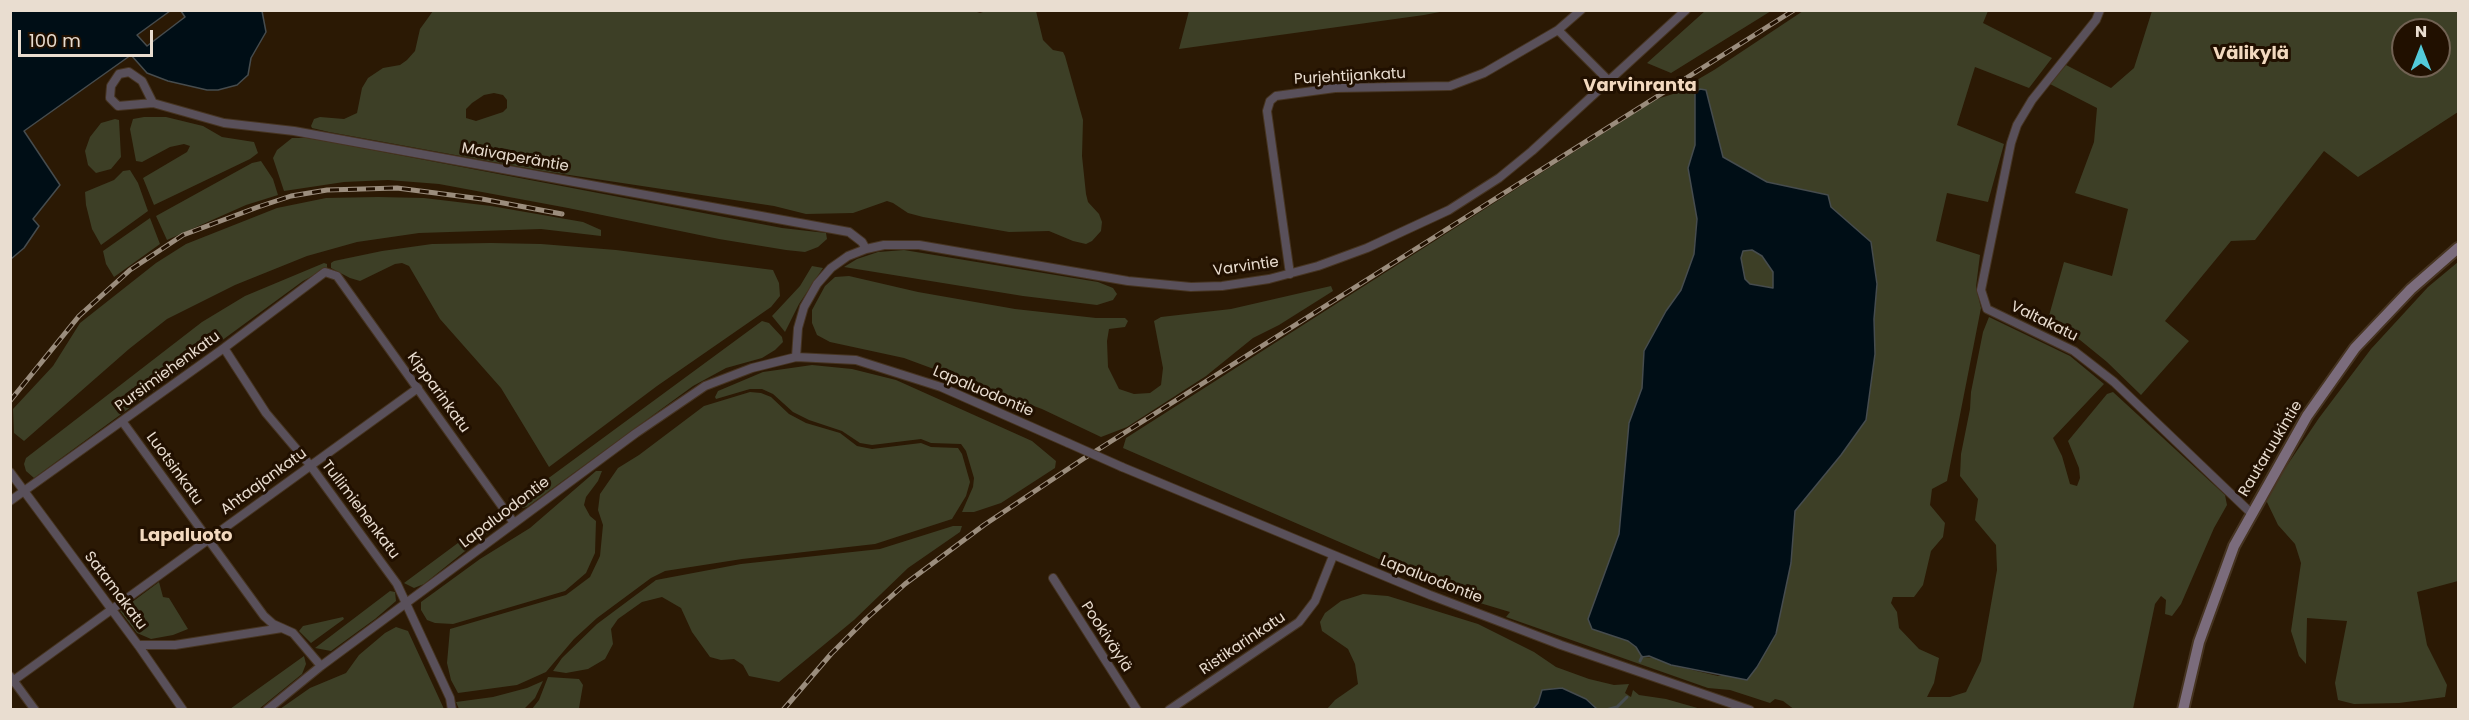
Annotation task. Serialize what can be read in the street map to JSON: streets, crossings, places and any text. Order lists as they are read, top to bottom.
{
  "streets": {
    "main road": ["Rautaruukintie"],
    "street": [
      "Purjehtijankatu",
      "Maivaperäntie",
      "Varvintie",
      "Valtakatu",
      "Pursimiehenkatu",
      "Lapaluodontie",
      "Kipparinkatu",
      "Luotsinkatu",
      "Ahtaajankatu",
      "Tullimiehenkatu",
      "Satamakatu",
      "Pookiväylä",
      "Ristikarinkatu"
    ]
  },
  "crossings": [
    ["Purjehtijankatu", "Varvintie"],
    ["Maivaperäntie", "Varvintie"],
    ["Varvintie", "Lapaluodontie"],
    ["Valtakatu", "Rautaruukintie"],
    ["Pursimiehenkatu", "Kipparinkatu"],
    ["Pursimiehenkatu", "Luotsinkatu"],
    ["Pursimiehenkatu", "Tullimiehenkatu"],
    ["Pursimiehenkatu", "Satamakatu"],
    ["Lapaluodontie", "Kipparinkatu"],
    ["Lapaluodontie", "Luotsinkatu"],
    ["Lapaluodontie", "Tullimiehenkatu"],
    ["Lapaluodontie", "Ristikarinkatu"],
    ["Kipparinkatu", "Ahtaajankatu"],
    ["Luotsinkatu", "Ahtaajankatu"],
    ["Ahtaajankatu", "Tullimiehenkatu"],
    ["Ahtaajankatu", "Satamakatu"]
  ],
  "districts": ["Välikylä", "Varvinranta", "Lapaluoto"],
  "scale_bar": "100 m",
  "north": "top"
}
